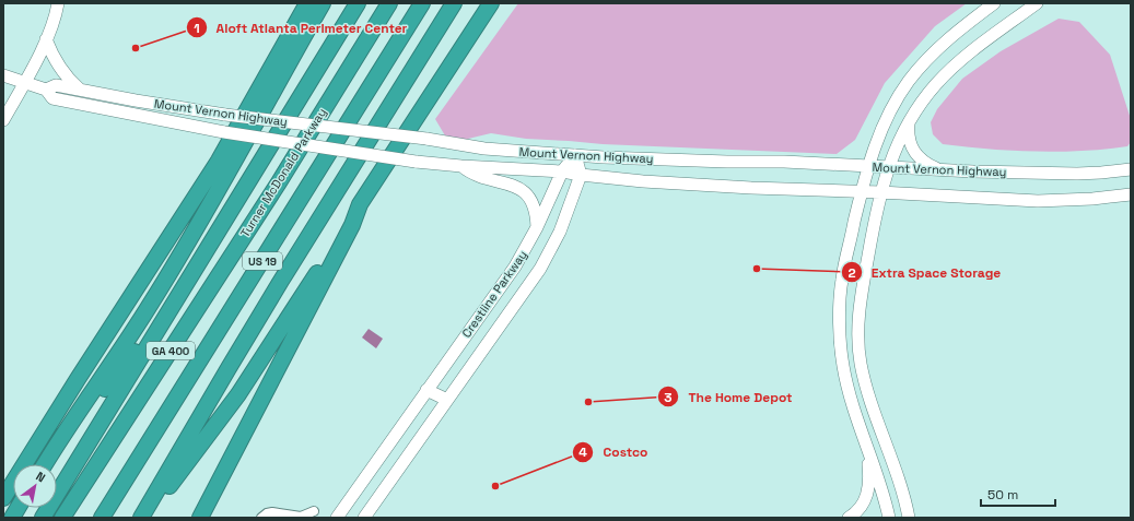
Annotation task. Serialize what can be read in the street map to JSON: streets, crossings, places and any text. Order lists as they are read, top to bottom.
{
  "streets": {
    "highway": ["Turner McDonald Parkway", "US 19", "GA 400"],
    "main road": ["Mount Vernon Highway", "Crestline Parkway"]
  },
  "crossings": [
    ["Mount Vernon Highway", "Crestline Parkway"]
  ],
  "places": [
    "Aloft Atlanta Perimeter Center",
    "Extra Space Storage",
    "The Home Depot",
    "Costco"
  ],
  "scale_bar": "50 m",
  "north": "top right"
}
